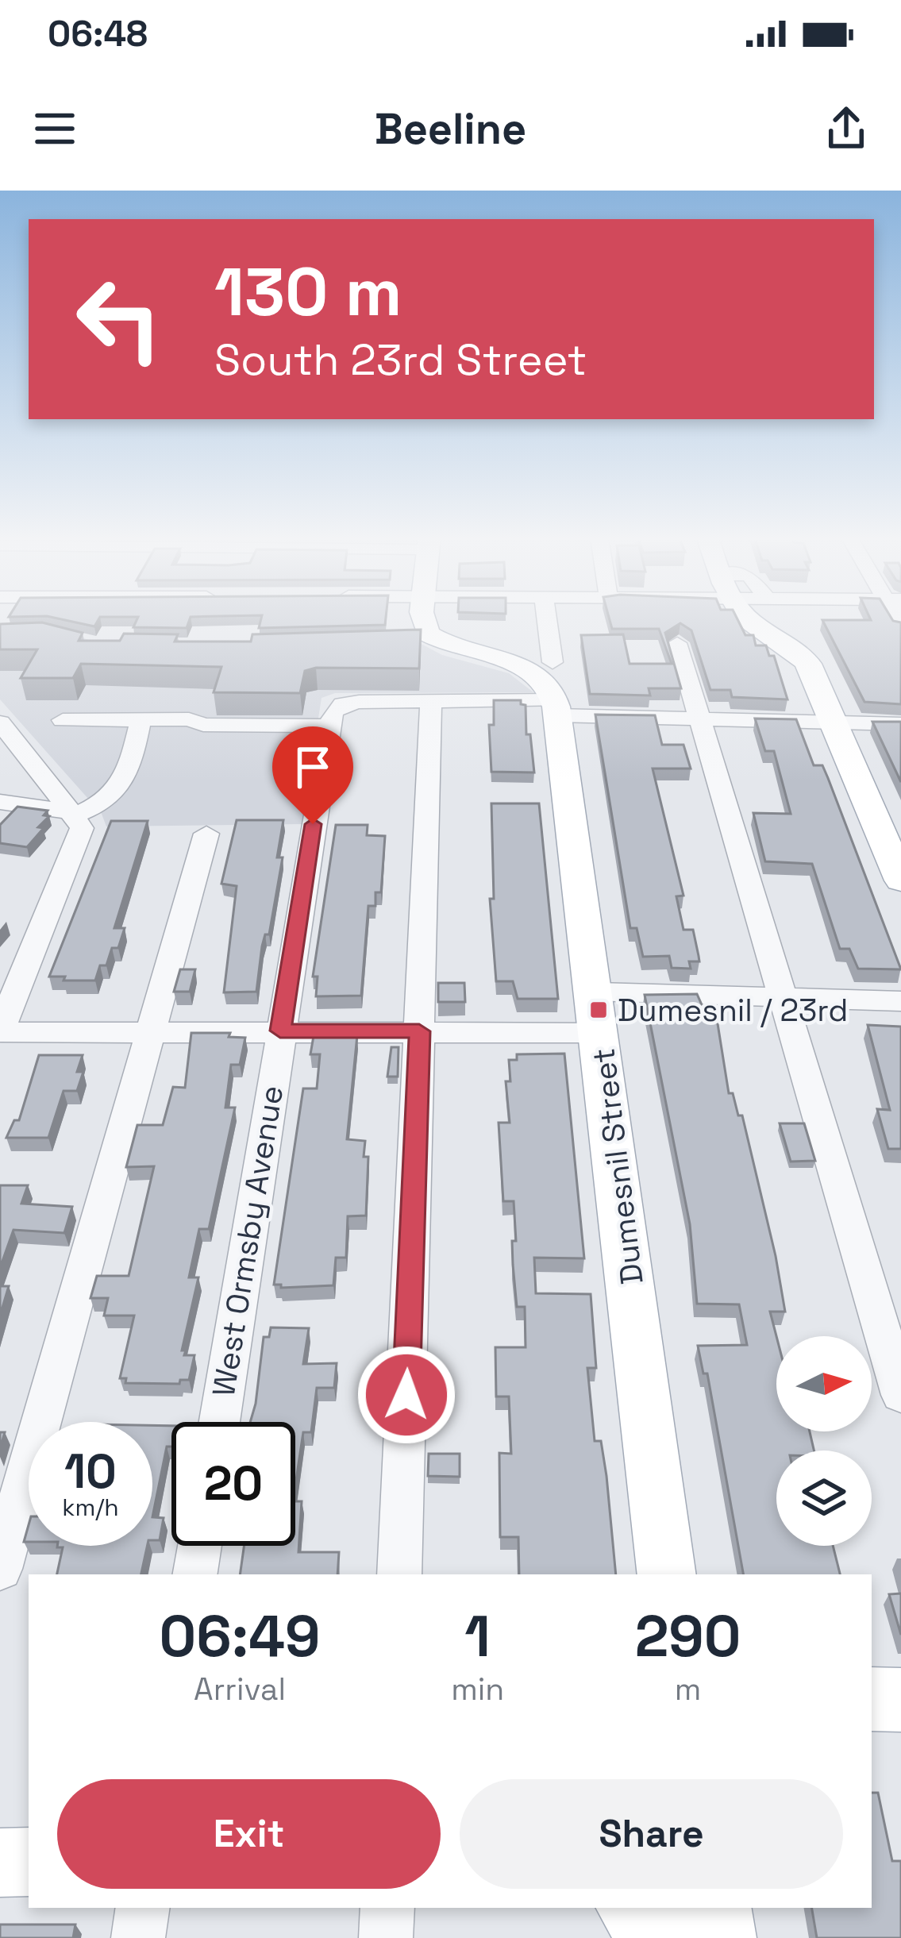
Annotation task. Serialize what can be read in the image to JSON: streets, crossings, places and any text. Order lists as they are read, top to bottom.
{
  "streets": {
    "main road": ["Dumesnil Street"],
    "street": ["West Ormsby Avenue"]
  },
  "places": {
    "transit": ["Dumesnil / 23rd"]
  },
  "north": "right",
  "page": {
    "status": "06:48",
    "header": "Beeline",
    "turn": ["130 m", "South 23rd Street"],
    "speed": "10 km/h",
    "limit": "20",
    "eta": [
      "06:49",
      "Arrival",
      "1",
      "min",
      "290",
      "m"
    ],
    "buttons": ["Exit", "Share"]
  }
}
